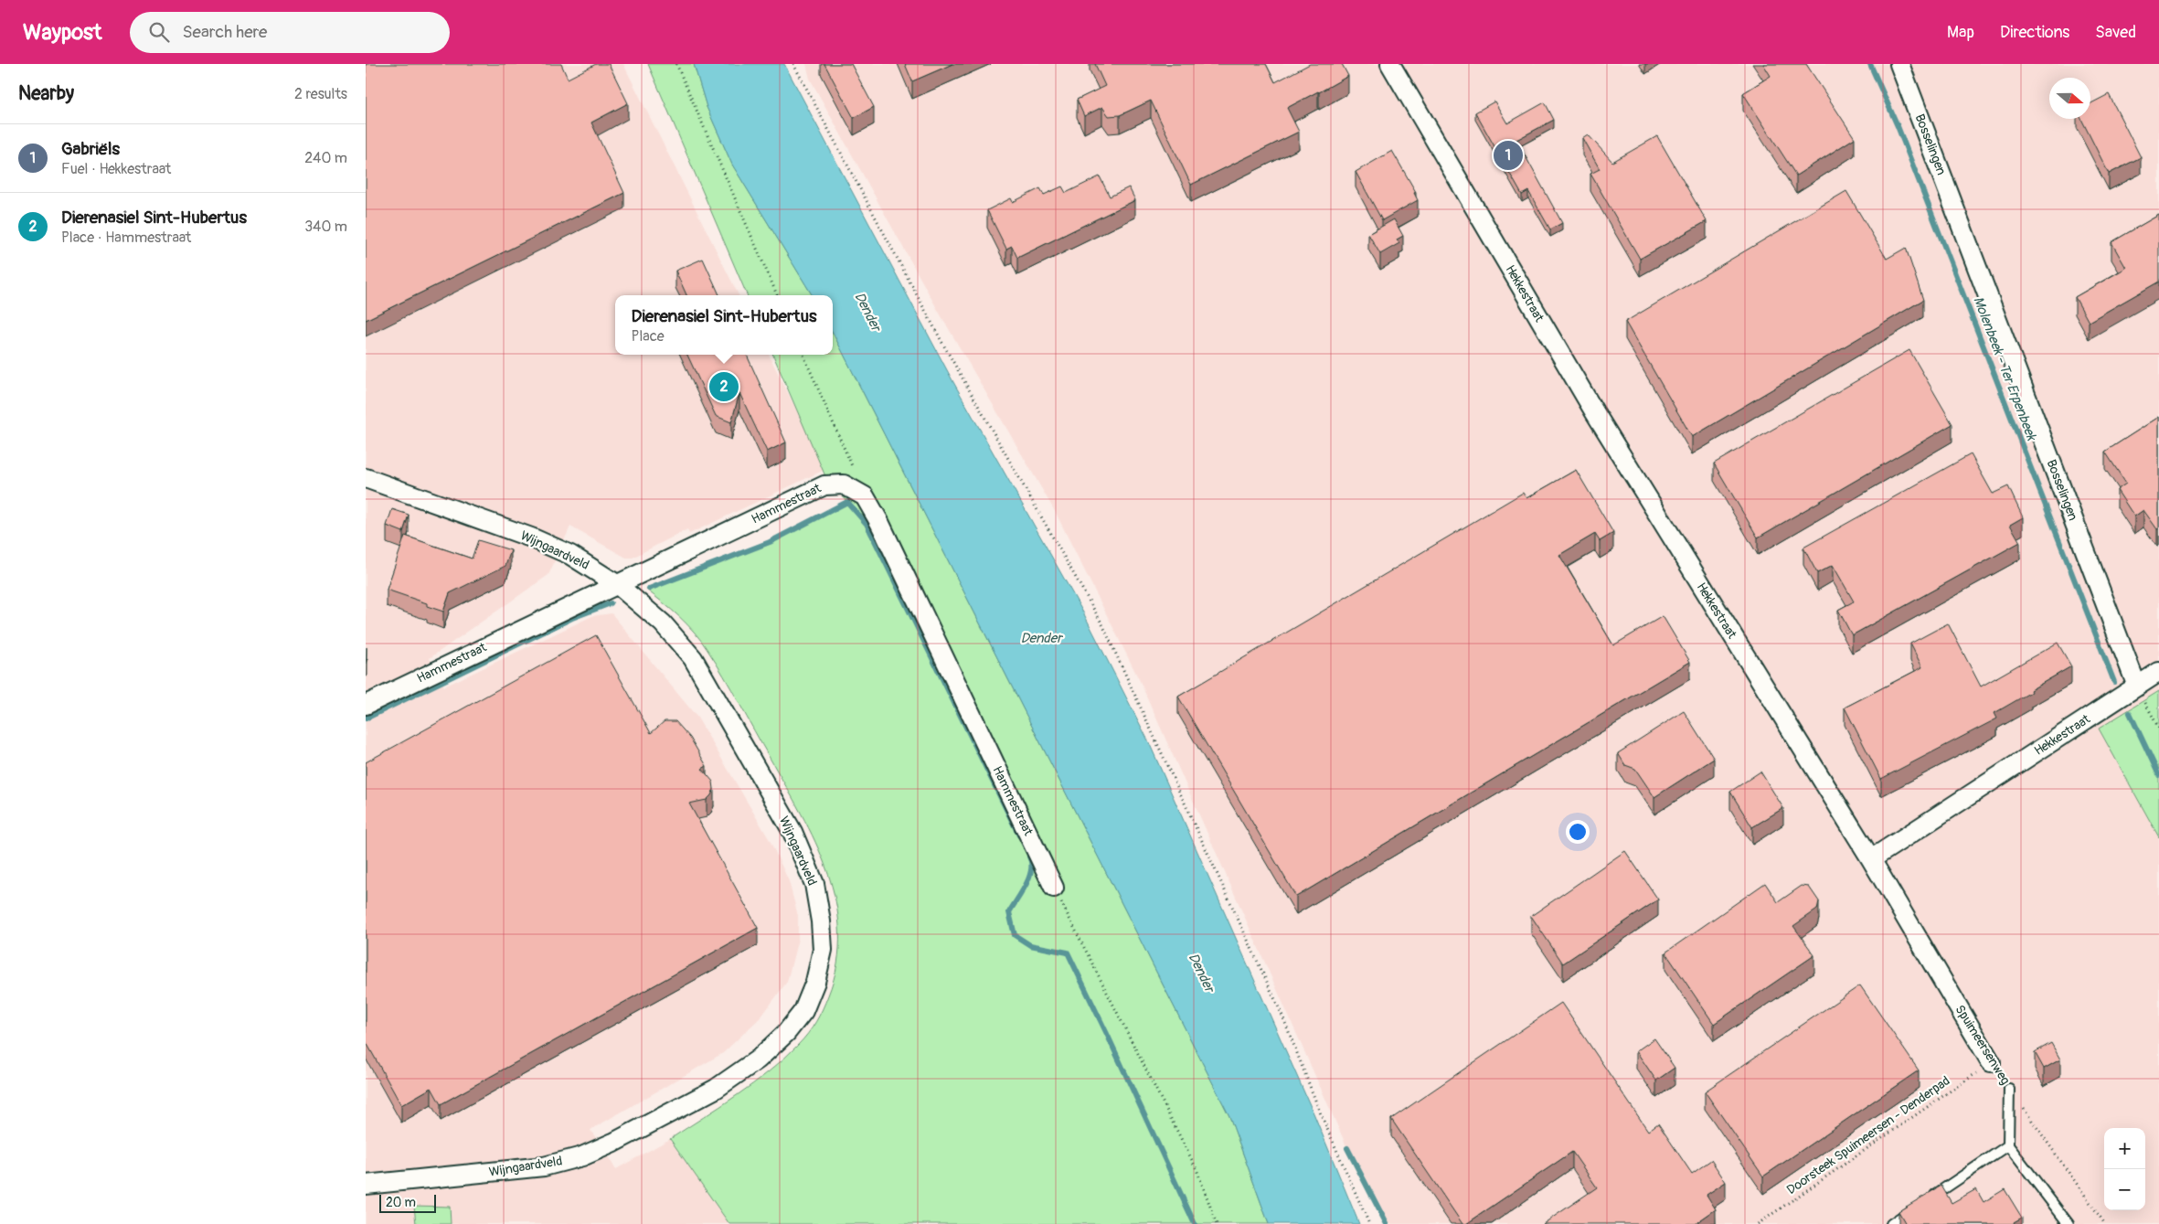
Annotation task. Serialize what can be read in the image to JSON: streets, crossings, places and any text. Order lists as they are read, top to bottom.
{
  "streets": {
    "street": [
      "Bosselingen",
      "Hekkestraat",
      "Hammestraat",
      "Wijngaardveld",
      "Spuimeersenweg"
    ],
    "path": ["Doorsteek Spuimeersen - Denderpad"]
  },
  "crossings": [
    ["Bosselingen", "Hekkestraat"],
    ["Hekkestraat", "Spuimeersenweg"],
    ["Hammestraat", "Wijngaardveld"],
    ["Spuimeersenweg", "Doorsteek Spuimeersen - Denderpad"]
  ],
  "water": ["Dender", "Molenbeek - Ter Erpenbeek"],
  "scale_bar": "20 m",
  "north": "right",
  "page": {
    "header": "Waypost",
    "search": "Search here",
    "nav": ["Map", "Directions", "Saved"],
    "heading": ["Nearby", "2 results"],
    "list": [
      {
        "mark": "1",
        "name": "Gabriëls",
        "note": "Fuel · Hekkestraat",
        "value": "240 m"
      },
      {
        "mark": "2",
        "name": "Dierenasiel Sint-Hubertus",
        "note": "Place · Hammestraat",
        "value": "340 m"
      }
    ],
    "pins": ["1", "2"],
    "popup": ["Dierenasiel Sint-Hubertus", "Place"],
    "map_buttons": ["+", "−"],
    "scale": "20 m"
  }
}
